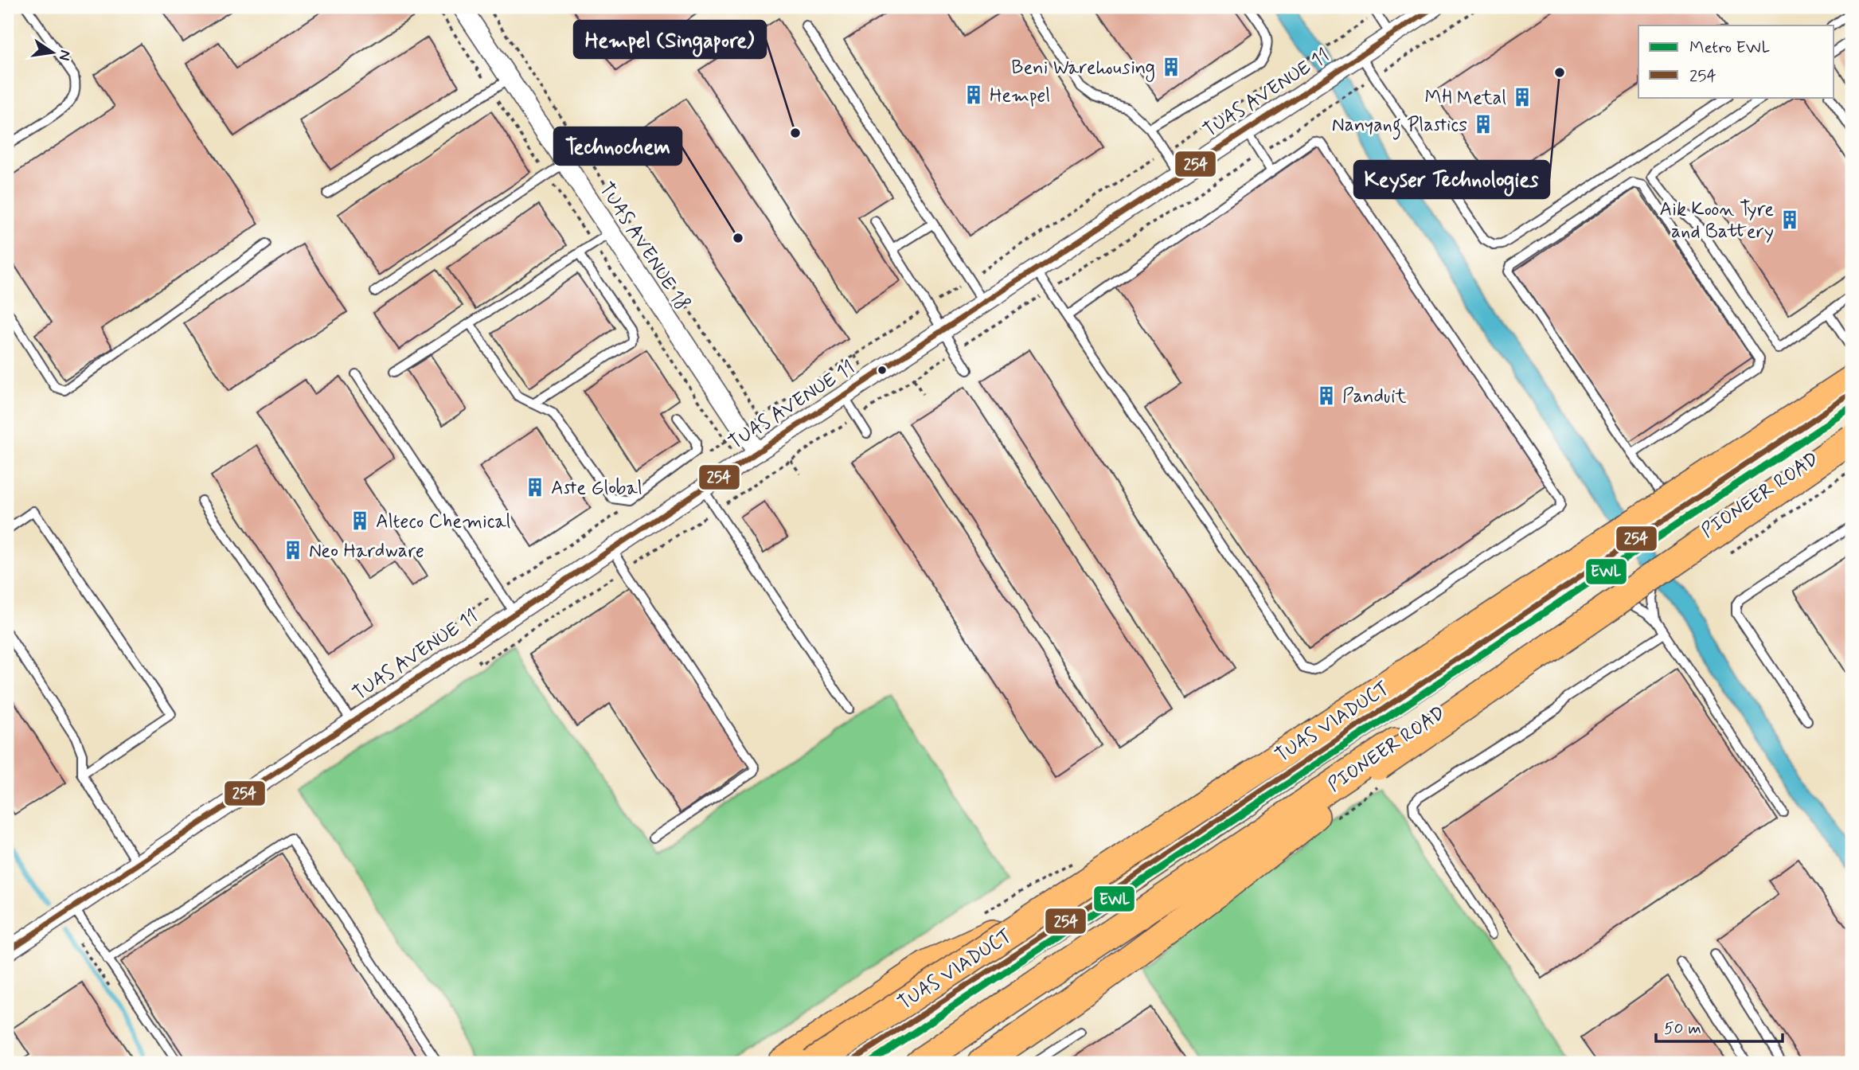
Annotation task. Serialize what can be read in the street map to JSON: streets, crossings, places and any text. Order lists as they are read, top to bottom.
{
  "streets": {
    "main road": ["PIONEER ROAD", "TUAS VIADUCT"],
    "street": ["TUAS AVENUE 11", "TUAS AVENUE 18"]
  },
  "crossings": [
    ["TUAS AVENUE 11", "TUAS AVENUE 18"]
  ],
  "places": {
    "building": [
      "Beni Warehousing",
      "Hempel",
      "MH Metal",
      "Nanyang Plastics",
      "Aik Koon Tyre and Battery",
      "Panduit",
      "Aste Global",
      "Alteco Chemical",
      "Neo Hardware"
    ],
    "other": ["Keyser Technologies", "Hempel (Singapore)", "Technochem"]
  },
  "lines": ["transit line 254", "metro line EWL"],
  "legend": ["Metro EWL", "254"],
  "scale_bar": "50 m",
  "north": "right"
}
